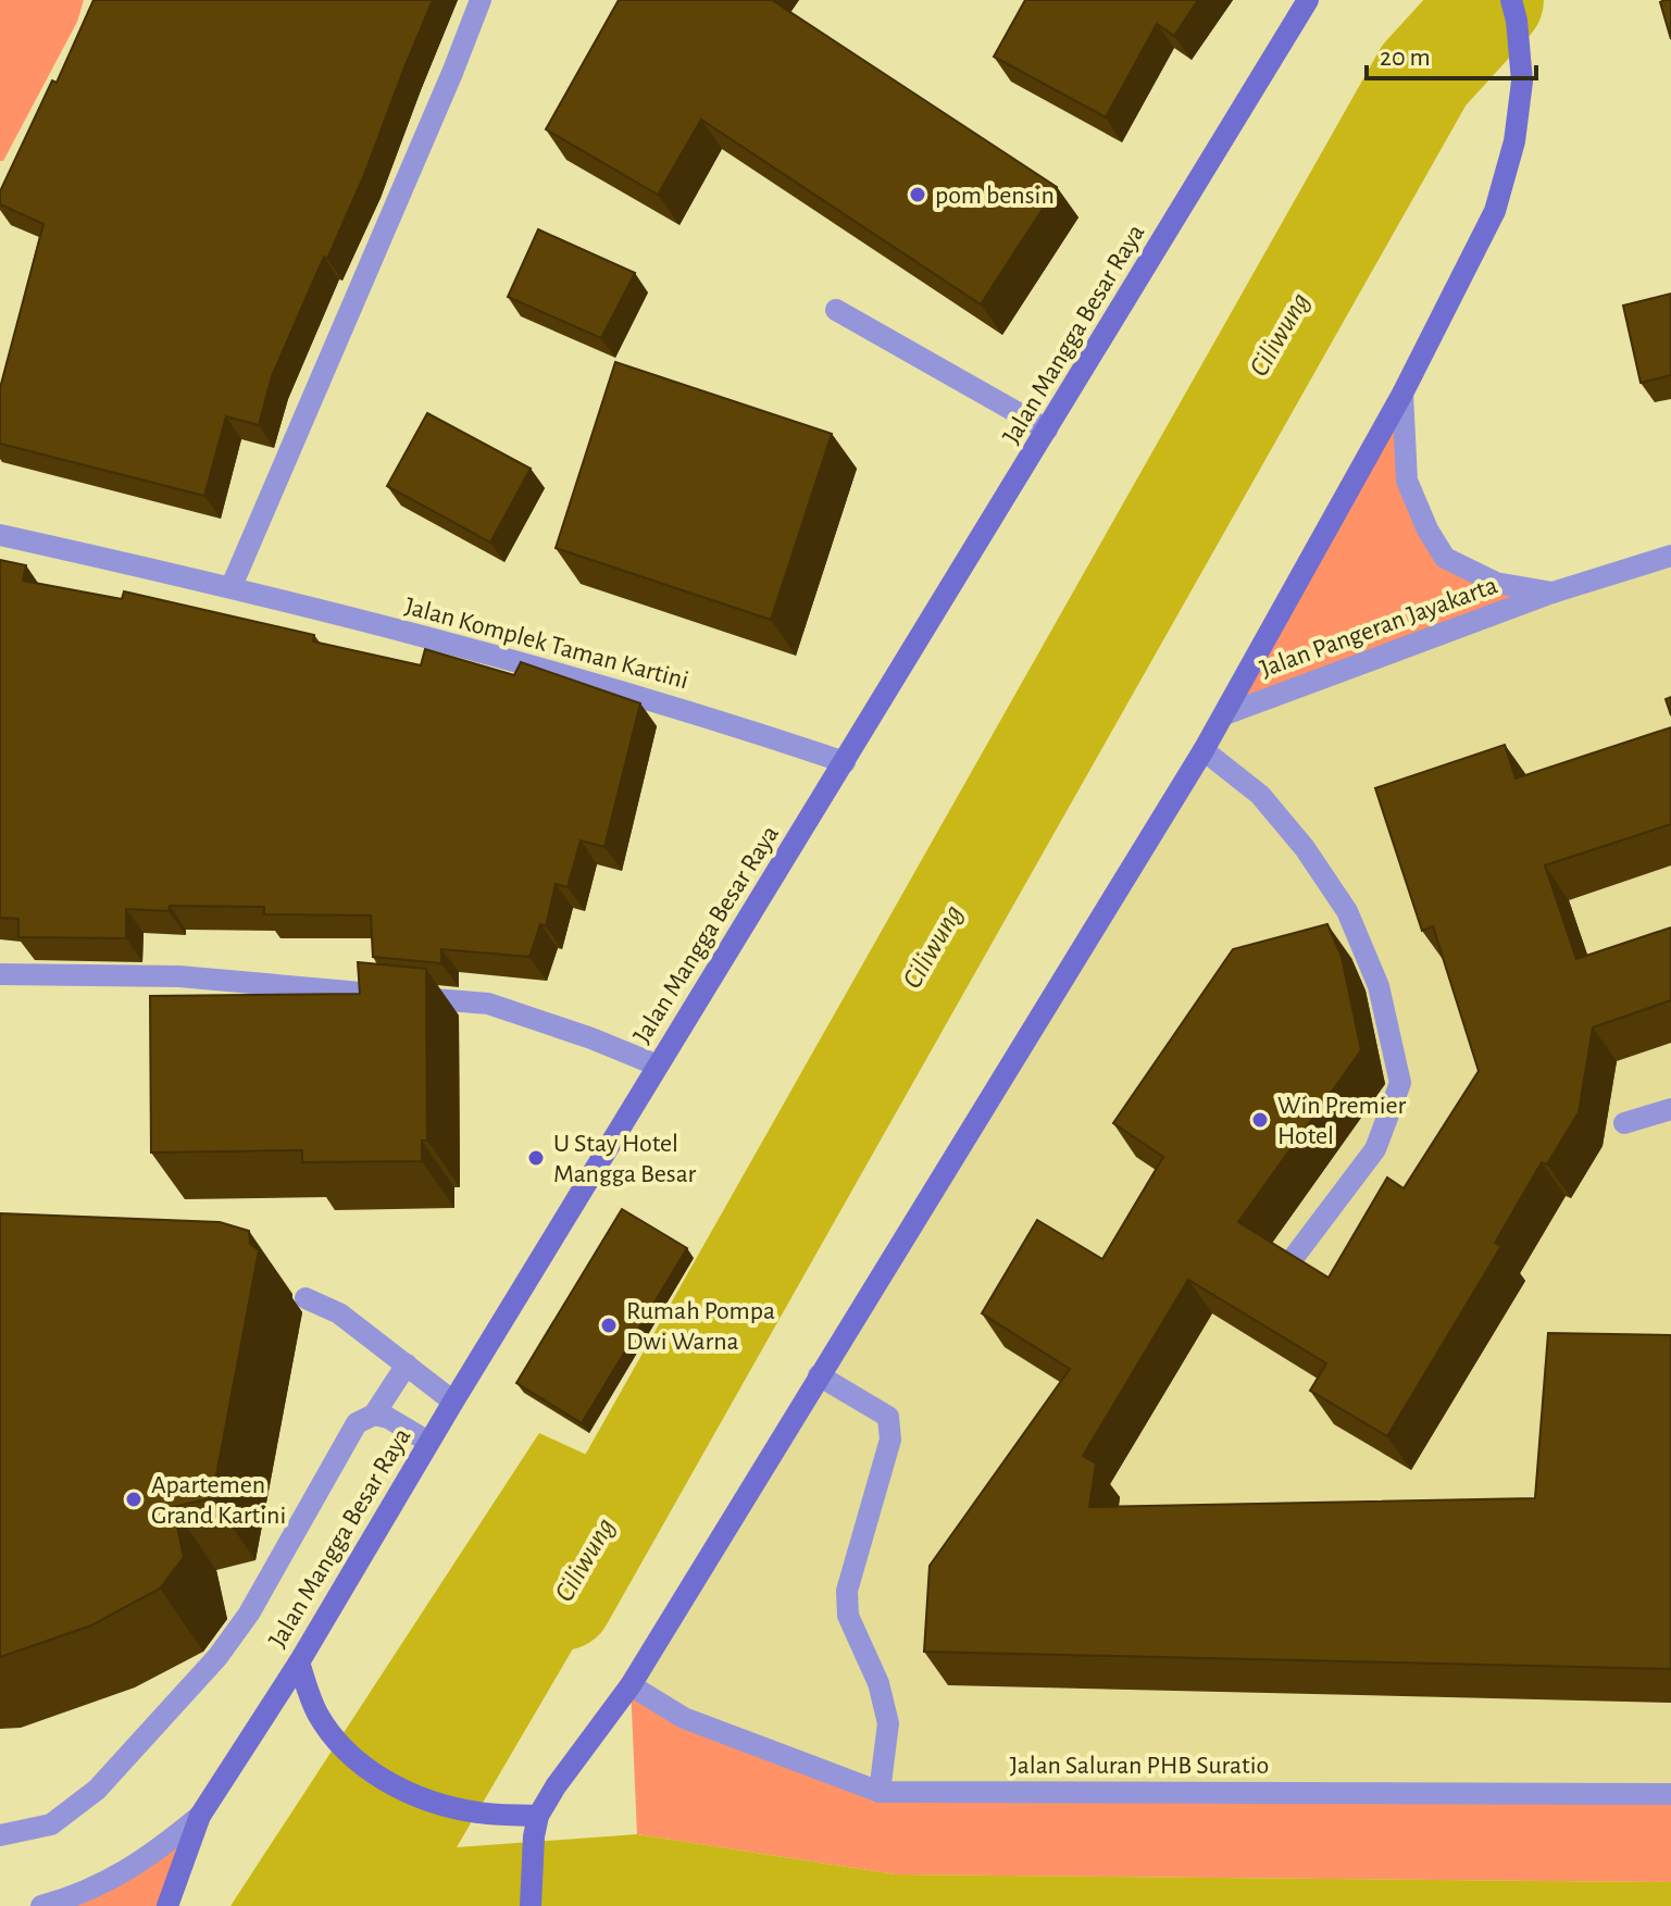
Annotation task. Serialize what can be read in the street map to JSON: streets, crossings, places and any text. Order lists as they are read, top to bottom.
{
  "streets": {
    "main road": ["Jalan Mangga Besar Raya"],
    "street": ["Jalan Pangeran Jayakarta", "Jalan Komplek Taman Kartini", "Jalan Saluran PHB Suratio"]
  },
  "crossings": [
    ["Jalan Mangga Besar Raya", "Jalan Komplek Taman Kartini"]
  ],
  "water": ["Ciliwung"],
  "places": [
    "pom bensin",
    "Win Premier Hotel",
    "U Stay Hotel Mangga Besar",
    "Rumah Pompa Dwi Warna",
    "Apartemen Grand Kartini"
  ],
  "scale_bar": "20 m"
}
